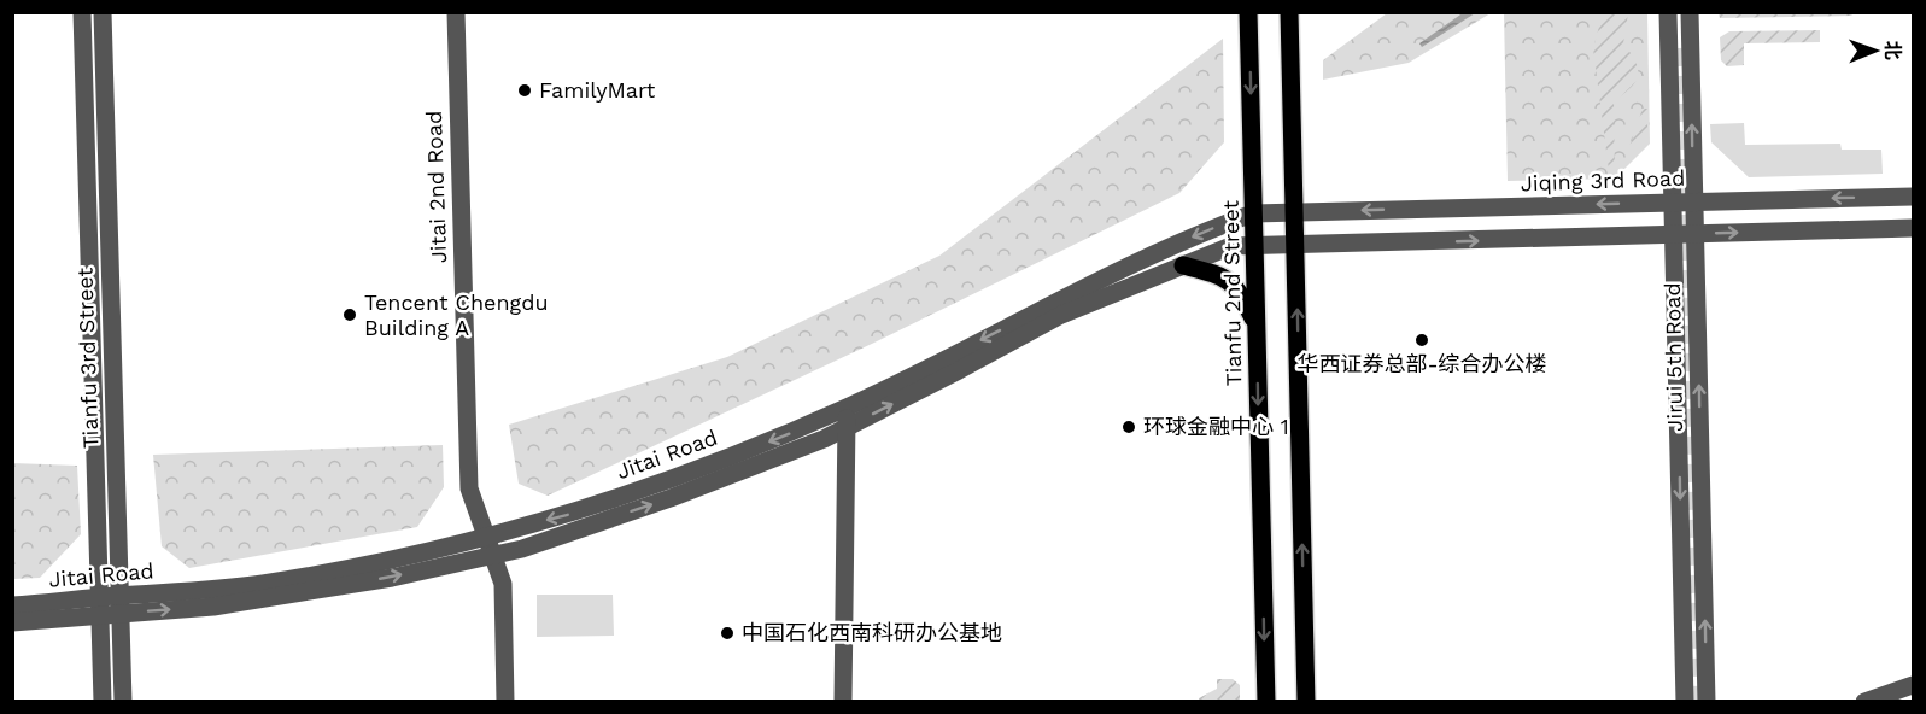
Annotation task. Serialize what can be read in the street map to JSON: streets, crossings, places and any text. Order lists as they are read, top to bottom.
{
  "streets": {
    "main road": ["Tianfu 2nd Street"],
    "street": [
      "Jiqing 3rd Road",
      "Jitai 2nd Road",
      "Jirui 5th Road",
      "Tianfu 3rd Street",
      "Jitai Road"
    ]
  },
  "crossings": [
    ["Jiqing 3rd Road", "Jirui 5th Road"],
    ["Jiqing 3rd Road", "Jitai Road"],
    ["Jitai 2nd Road", "Jitai Road"],
    ["Tianfu 2nd Street", "Jitai Road"],
    ["Tianfu 3rd Street", "Jitai Road"]
  ],
  "places": [
    "FamilyMart",
    "Tencent Chengdu Building A",
    "华西证券总部-综合办公楼",
    "环球金融中心 1",
    "中国石化西南科研办公基地"
  ],
  "north": "right"
}
